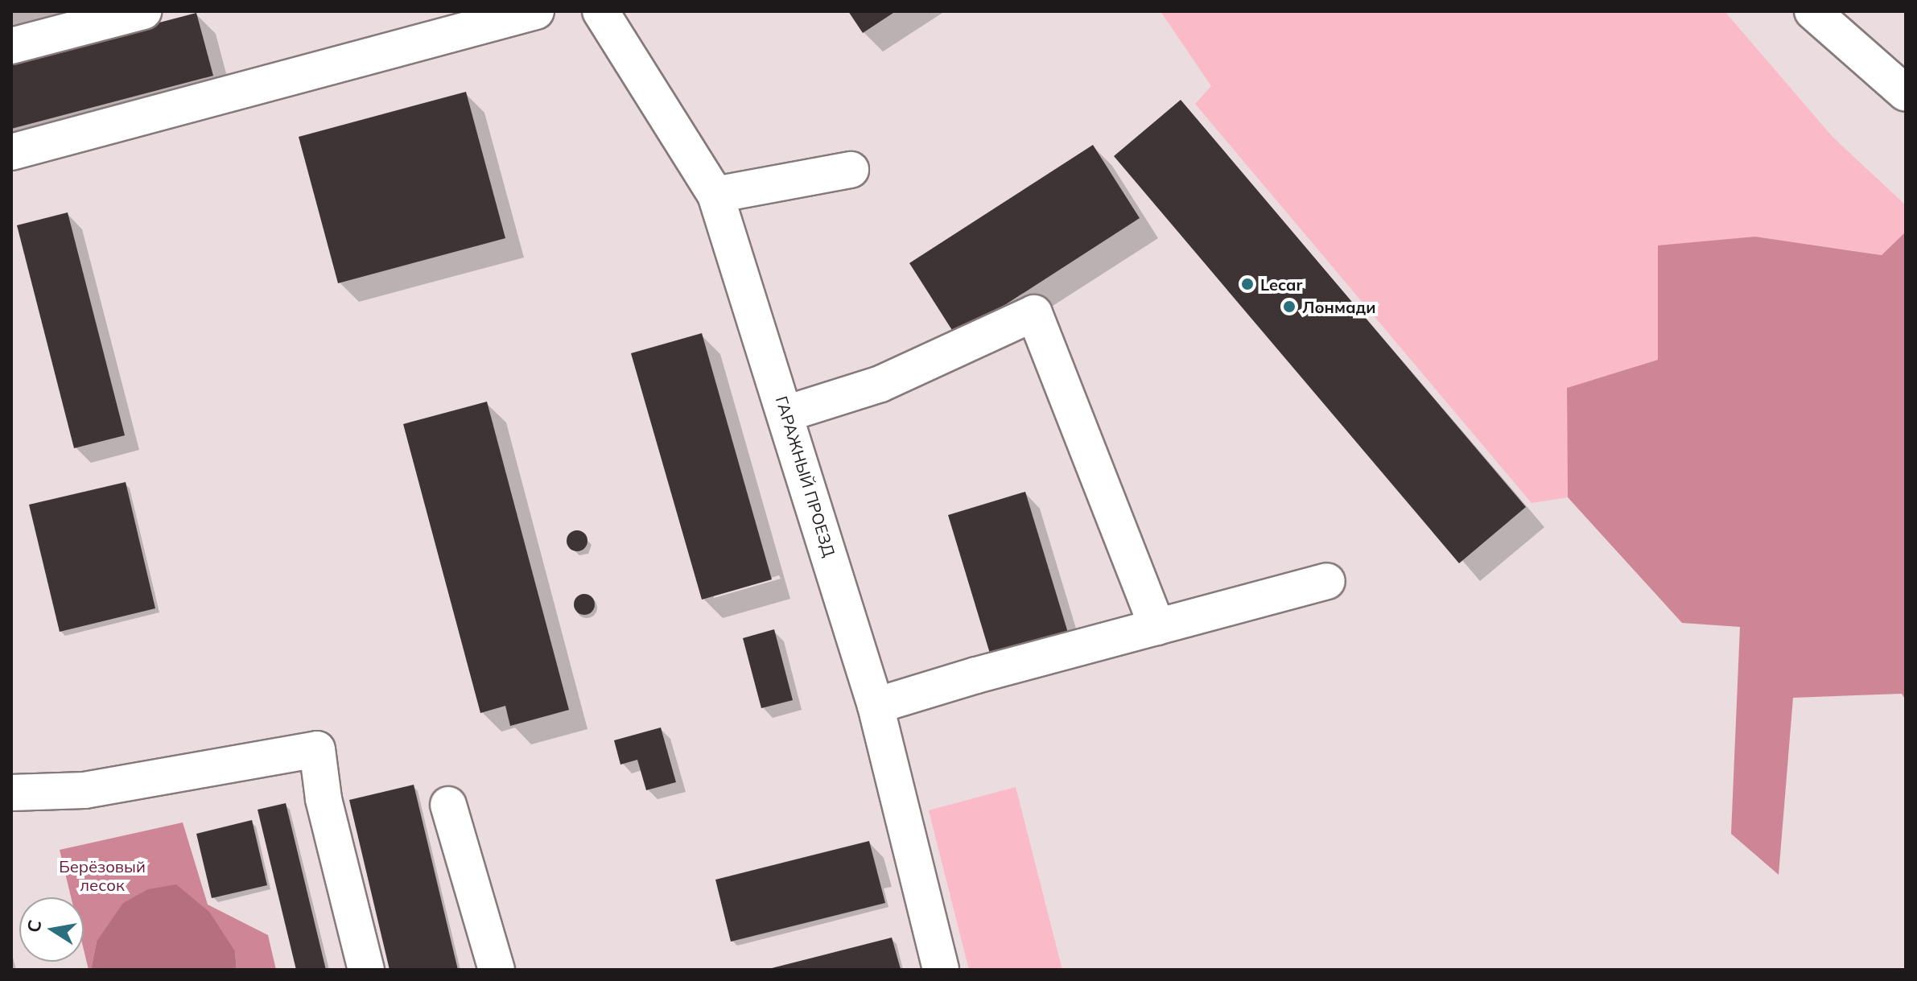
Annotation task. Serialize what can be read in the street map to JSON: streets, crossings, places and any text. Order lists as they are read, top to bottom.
{
  "streets": {
    "street": ["ГАРАЖНЫЙ ПРОЕЗД"]
  },
  "parks": ["Берёзовый лесок"],
  "places": ["Lecar", "Лонмади"],
  "north": "left"
}
